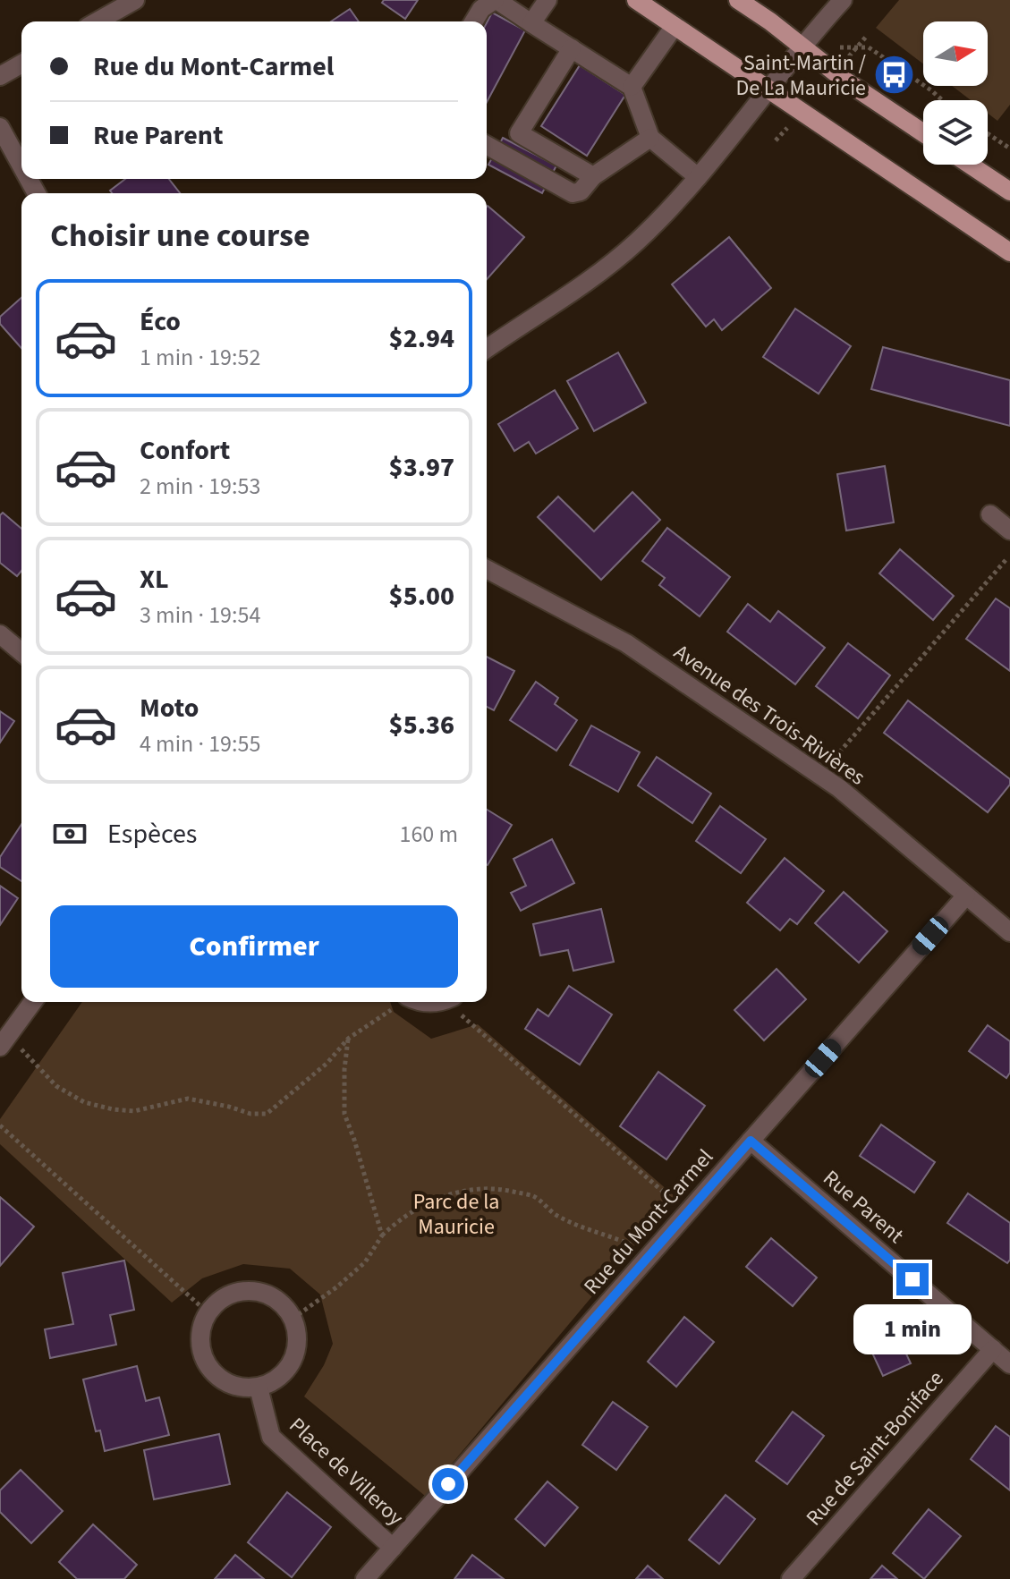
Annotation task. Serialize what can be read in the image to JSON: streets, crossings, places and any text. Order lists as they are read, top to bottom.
{
  "streets": {
    "street": [
      "Avenue des Trois-Rivières",
      "Rue Parent",
      "Rue du Mont-Carmel",
      "Rue de Saint-Boniface",
      "Place de Villeroy"
    ]
  },
  "crossings": [
    ["Avenue des Trois-Rivières", "Rue du Mont-Carmel"],
    ["Rue Parent", "Rue du Mont-Carmel"],
    ["Rue Parent", "Rue de Saint-Boniface"],
    ["Rue du Mont-Carmel", "Place de Villeroy"]
  ],
  "parks": ["Parc de la Mauricie"],
  "places": {
    "bus stop": ["Saint-Martin / De La Mauricie"]
  },
  "north": "right",
  "page": {
    "banner": ["Rue du Mont-Carmel", "Rue Parent"],
    "heading": "Choisir une course",
    "list": [
      {
        "name": "Éco",
        "note": "1 min · 19:52",
        "value": "$2.94"
      },
      {
        "name": "Confort",
        "note": "2 min · 19:53",
        "value": "$3.97"
      },
      {
        "name": "XL",
        "note": "3 min · 19:54",
        "value": "$5.00"
      },
      {
        "name": "Moto",
        "note": "4 min · 19:55",
        "value": "$5.36"
      }
    ],
    "pay": ["Espèces", "160 m"],
    "buttons": "Confirmer",
    "bubble": "1 min"
  }
}
